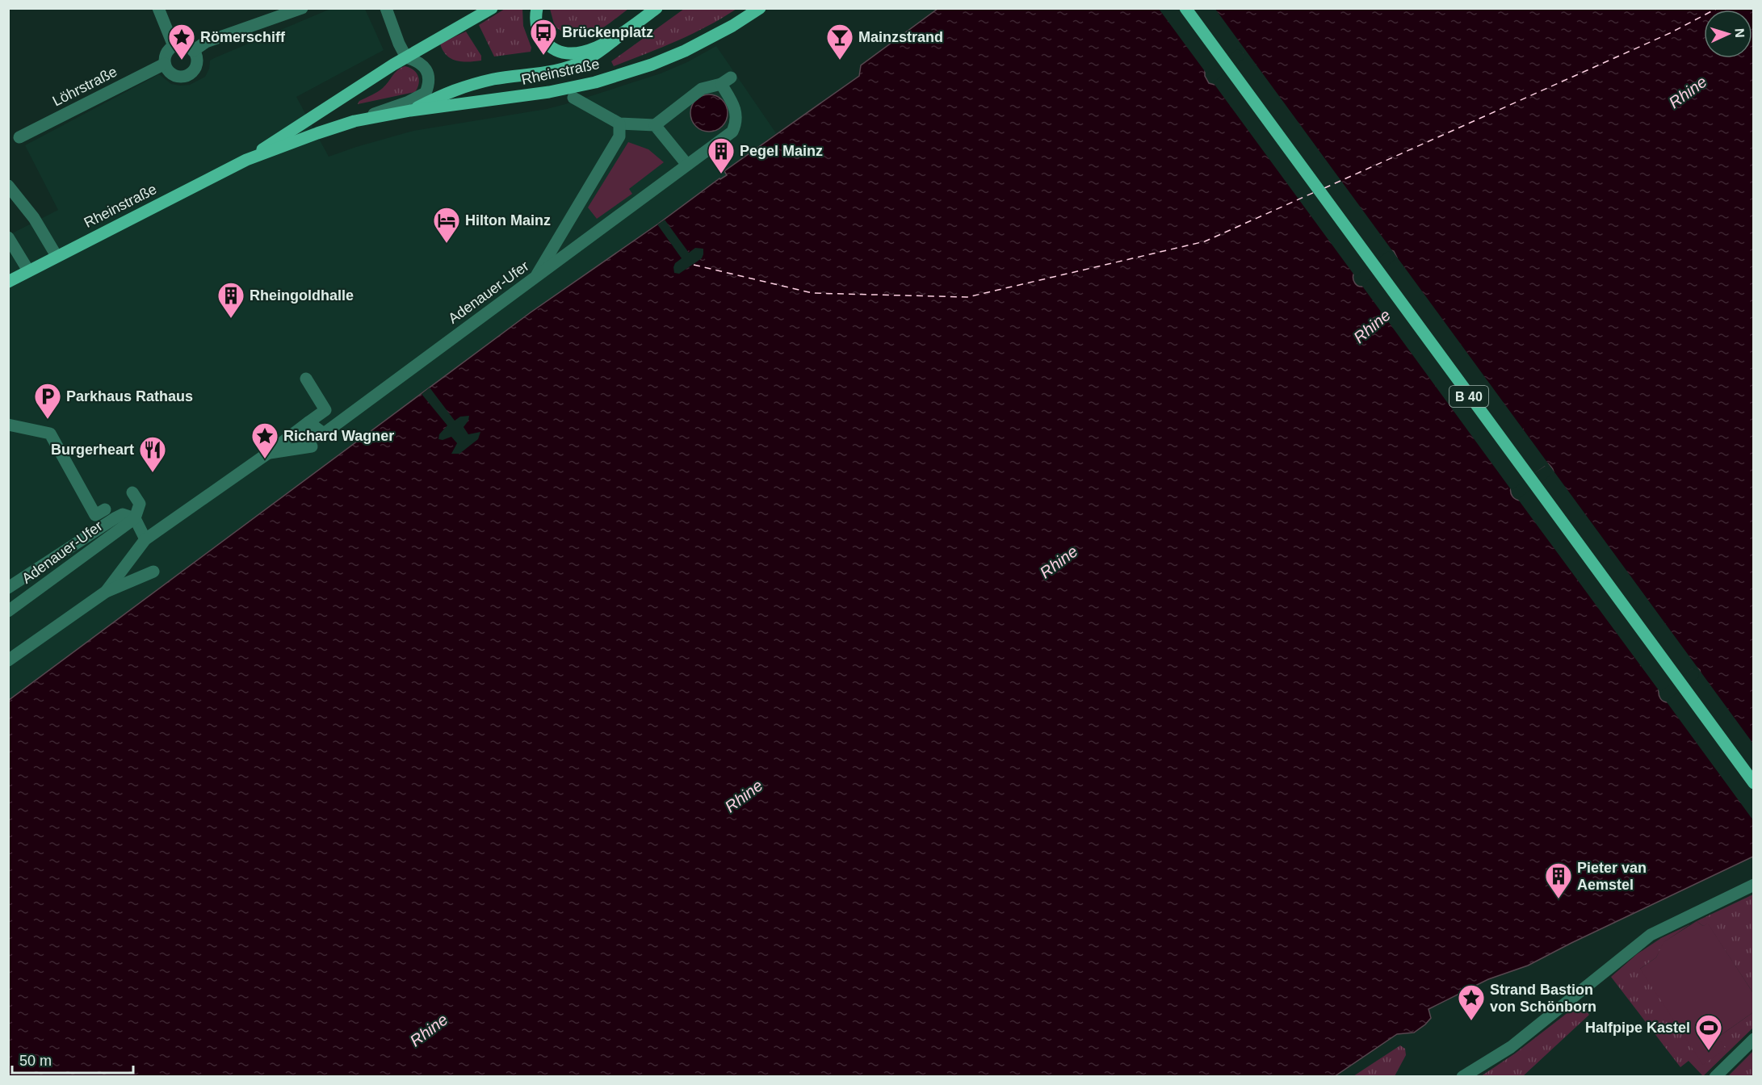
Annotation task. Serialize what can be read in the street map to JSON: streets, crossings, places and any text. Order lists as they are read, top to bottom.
{
  "streets": {
    "main road": ["Rheinstraße", "B 40"],
    "street": ["Löhrstraße", "Adenauer-Ufer"]
  },
  "water": ["Rhine"],
  "places": {
    "bus stop": ["Brückenplatz"],
    "place": ["Römerschiff", "Richard Wagner", "Strand Bastion von Schönborn"],
    "bar": ["Mainzstrand"],
    "building": ["Pegel Mainz", "Rheingoldhalle", "Pieter van Aemstel"],
    "hotel": ["Hilton Mainz"],
    "parking": ["Parkhaus Rathaus"],
    "restaurant": ["Burgerheart"],
    "sports": ["Halfpipe Kastel"]
  },
  "scale_bar": "50 m",
  "north": "right"
}
